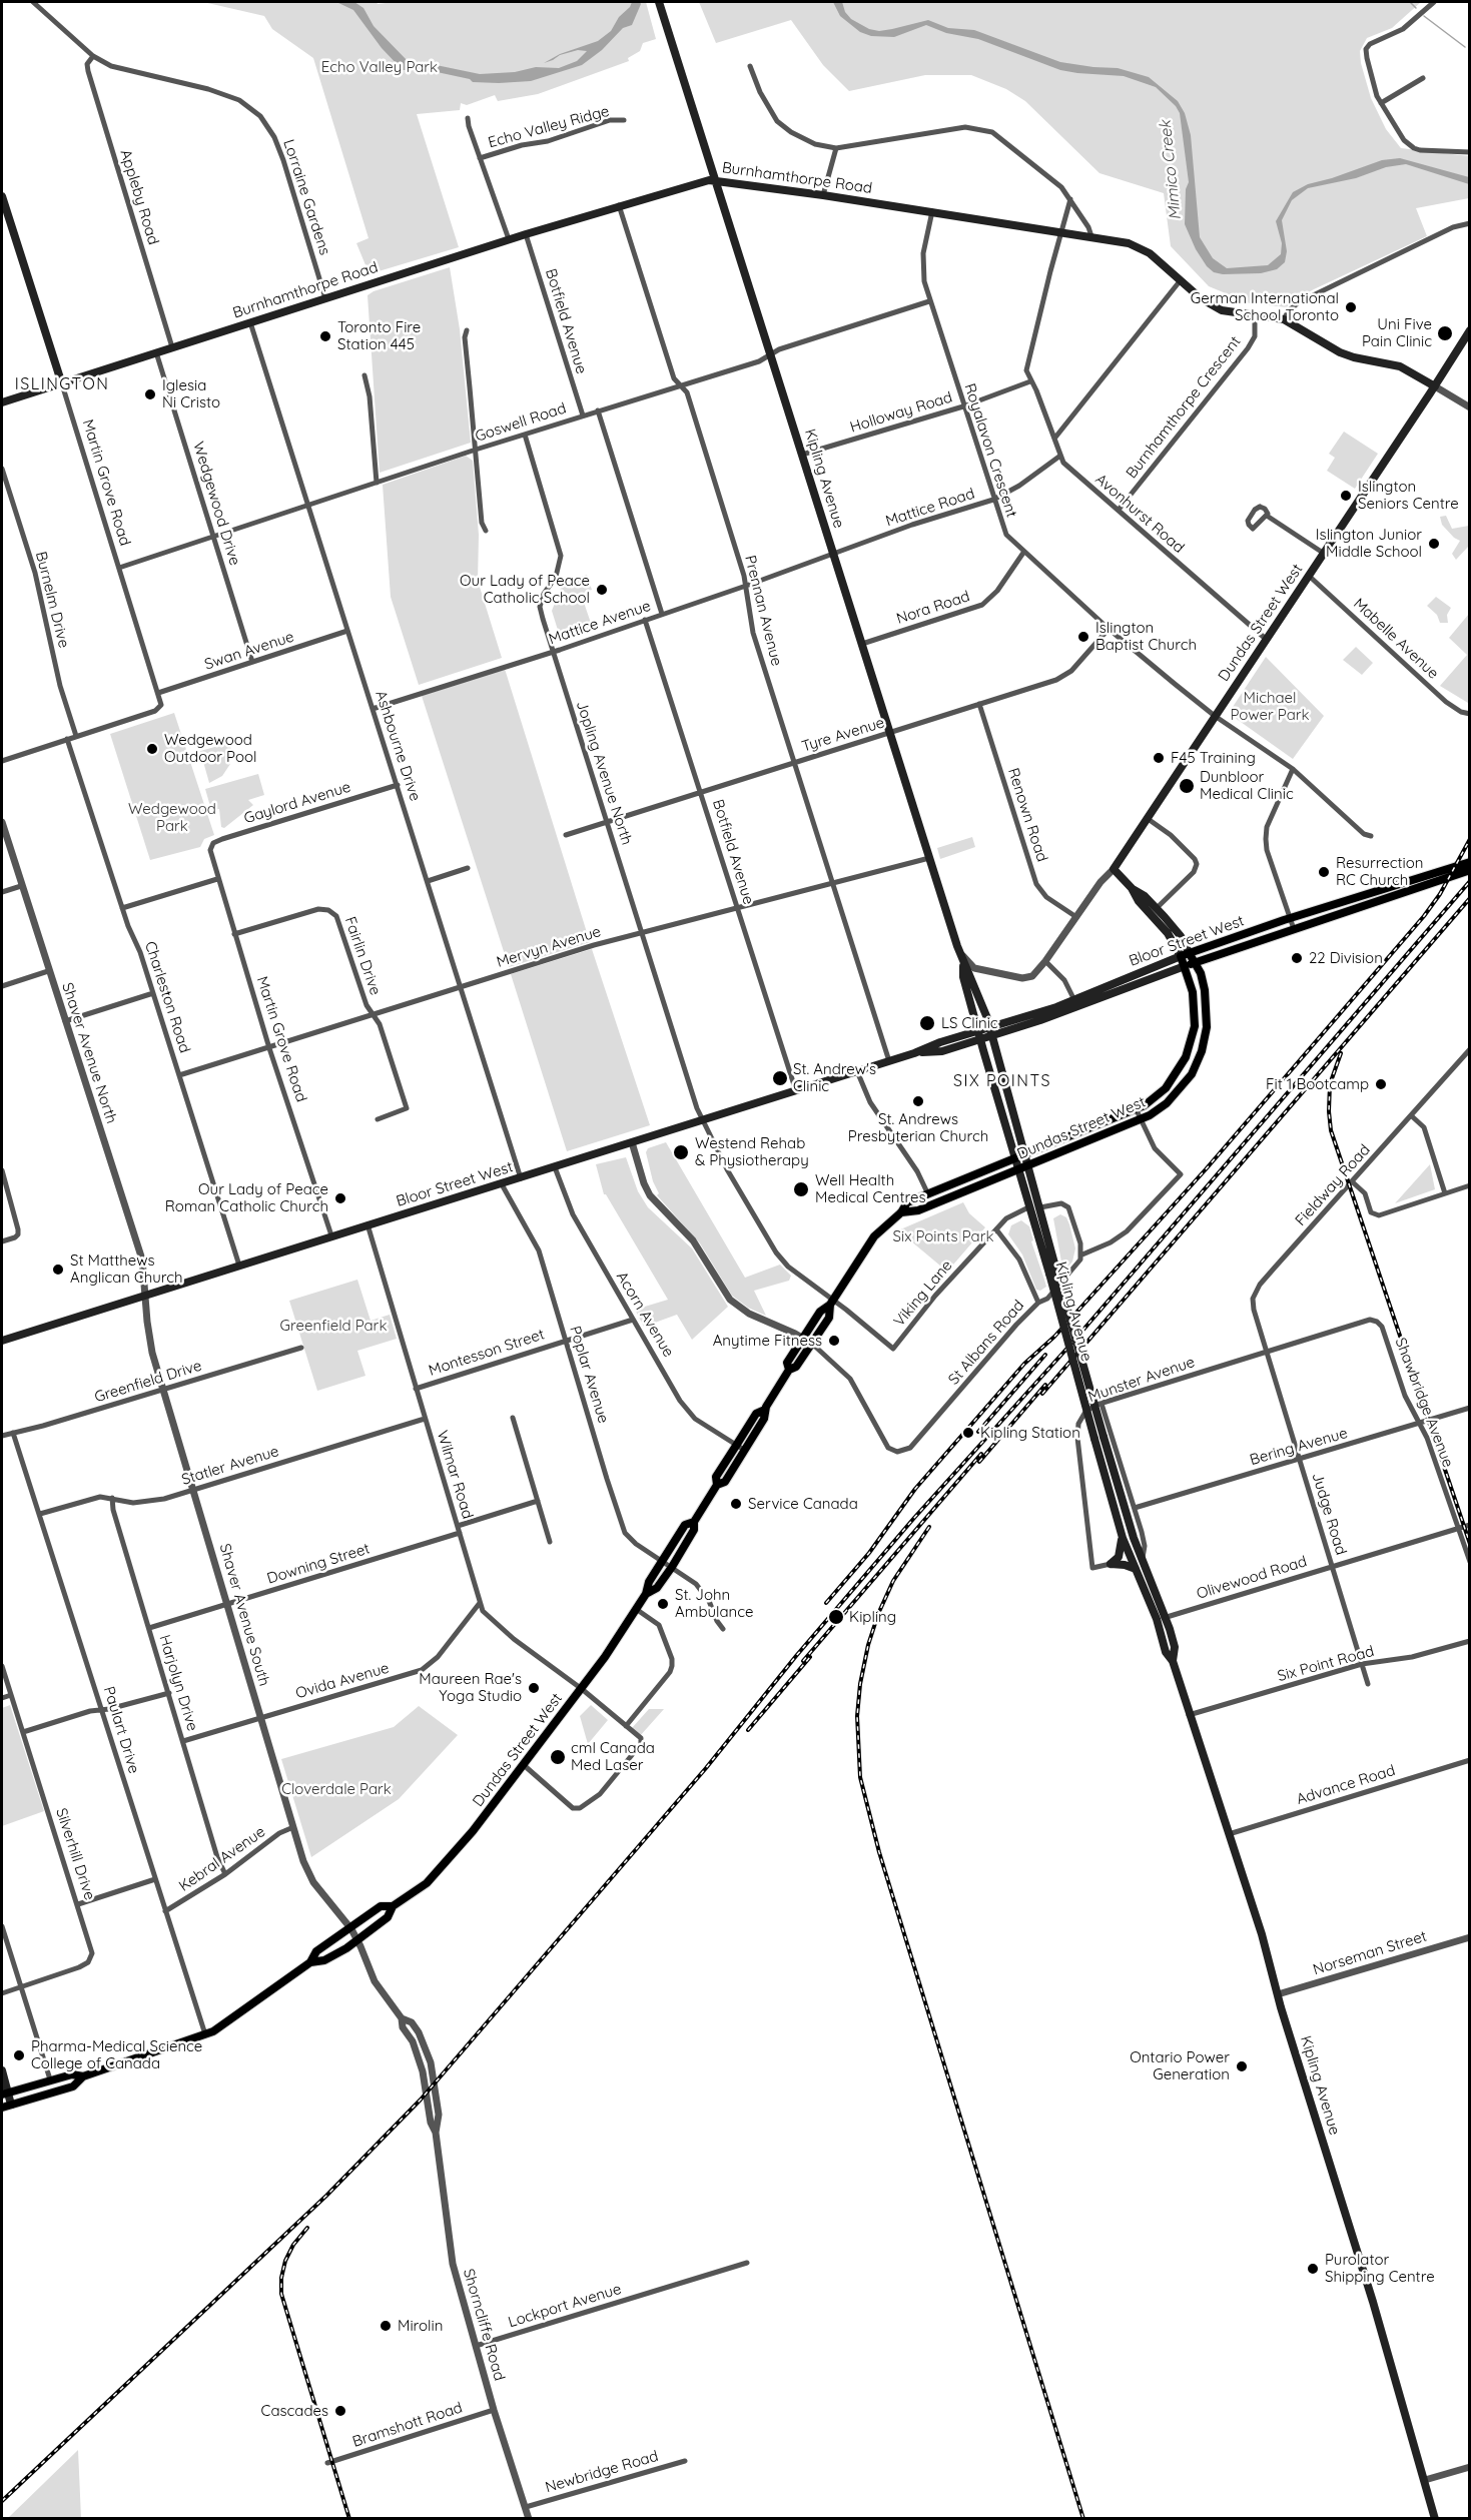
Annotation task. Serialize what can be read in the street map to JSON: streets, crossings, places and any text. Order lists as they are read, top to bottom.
{
  "streets": {
    "main road": [
      "Burnhamthorpe Road",
      "Kipling Avenue",
      "Martin Grove Road",
      "Dundas Street West",
      "Bloor Street West"
    ],
    "street": [
      "Echo Valley Ridge",
      "Appleby Road",
      "Lorraine Gardens",
      "Botfield Avenue",
      "Burnhamthorpe Crescent",
      "Holloway Road",
      "Goswell Road",
      "Royalavon Crescent",
      "Wedgewood Drive",
      "Mattice Road",
      "Avonhurst Road",
      "Burnelm Drive",
      "Nora Road",
      "Prennan Avenue",
      "Mattice Avenue",
      "Mabelle Avenue",
      "Swan Avenue",
      "Tyre Avenue",
      "Ashbourne Drive",
      "Jopling Avenue North",
      "Gaylord Avenue",
      "Renown Road",
      "Mervyn Avenue",
      "Fairlin Drive",
      "Charleston Road",
      "Shaver Avenue North",
      "Fieldway Road",
      "Viking Lane",
      "Acorn Avenue",
      "St Albans Road",
      "Montesson Street",
      "Poplar Avenue",
      "Munster Avenue",
      "Greenfield Drive",
      "Shawbridge Avenue",
      "Bering Avenue",
      "Statler Avenue",
      "Wilmar Road",
      "Judge Road",
      "Downing Street",
      "Olivewood Road",
      "Shaver Avenue South",
      "Six Point Road",
      "Ovida Avenue",
      "Harjolyn Drive",
      "Paulart Drive",
      "Advance Road",
      "Silverhill Drive",
      "Kebral Avenue",
      "Norseman Street",
      "Lockport Avenue",
      "Shorncliffe Road",
      "Bramshott Road",
      "Newbridge Road"
    ]
  },
  "crossings": [
    ["Burnhamthorpe Road", "Appleby Road"],
    ["Burnhamthorpe Road", "Lorraine Gardens"],
    ["Burnhamthorpe Road", "Botfield Avenue"],
    ["Burnhamthorpe Road", "Burnhamthorpe Crescent"],
    ["Burnhamthorpe Road", "Royalavon Crescent"],
    ["Burnhamthorpe Road", "Kipling Avenue"],
    ["Burnhamthorpe Road", "Martin Grove Road"],
    ["Burnhamthorpe Road", "Wedgewood Drive"],
    ["Burnhamthorpe Road", "Prennan Avenue"],
    ["Burnhamthorpe Road", "Dundas Street West"],
    ["Burnhamthorpe Road", "Ashbourne Drive"],
    ["Appleby Road", "Lorraine Gardens"],
    ["Botfield Avenue", "Goswell Road"],
    ["Botfield Avenue", "Mattice Avenue"],
    ["Botfield Avenue", "Tyre Avenue"],
    ["Botfield Avenue", "Bloor Street West"],
    ["Botfield Avenue", "Mervyn Avenue"],
    ["Burnhamthorpe Crescent", "Avonhurst Road"],
    ["Holloway Road", "Royalavon Crescent"],
    ["Holloway Road", "Kipling Avenue"],
    ["Holloway Road", "Avonhurst Road"],
    ["Goswell Road", "Royalavon Crescent"],
    ["Goswell Road", "Kipling Avenue"],
    ["Goswell Road", "Martin Grove Road"],
    ["Goswell Road", "Wedgewood Drive"],
    ["Goswell Road", "Prennan Avenue"],
    ["Goswell Road", "Ashbourne Drive"],
    ["Goswell Road", "Jopling Avenue North"],
    ["Royalavon Crescent", "Mattice Road"],
    ["Royalavon Crescent", "Nora Road"],
    ["Royalavon Crescent", "Dundas Street West"],
    ["Royalavon Crescent", "Tyre Avenue"],
    ["Kipling Avenue", "Mattice Road"],
    ["Kipling Avenue", "Nora Road"],
    ["Kipling Avenue", "Mattice Avenue"],
    ["Kipling Avenue", "Dundas Street West"],
    ["Kipling Avenue", "Tyre Avenue"],
    ["Kipling Avenue", "Bloor Street West"],
    ["Kipling Avenue", "Mervyn Avenue"],
    ["Kipling Avenue", "Viking Lane"],
    ["Kipling Avenue", "Munster Avenue"],
    ["Kipling Avenue", "Bering Avenue"],
    ["Kipling Avenue", "Olivewood Road"],
    ["Kipling Avenue", "Six Point Road"],
    ["Kipling Avenue", "Advance Road"],
    ["Kipling Avenue", "Norseman Street"],
    ["Martin Grove Road", "Burnelm Drive"],
    ["Martin Grove Road", "Swan Avenue"],
    ["Martin Grove Road", "Gaylord Avenue"],
    ["Martin Grove Road", "Bloor Street West"],
    ["Martin Grove Road", "Mervyn Avenue"],
    ["Martin Grove Road", "Fairlin Drive"],
    ["Wedgewood Drive", "Swan Avenue"],
    ["Mattice Road", "Avonhurst Road"],
    ["Mattice Road", "Mattice Avenue"],
    ["Avonhurst Road", "Dundas Street West"],
    ["Prennan Avenue", "Mattice Avenue"],
    ["Prennan Avenue", "Tyre Avenue"],
    ["Prennan Avenue", "Bloor Street West"],
    ["Prennan Avenue", "Mervyn Avenue"],
    ["Mattice Avenue", "Ashbourne Drive"],
    ["Mattice Avenue", "Jopling Avenue North"],
    ["Dundas Street West", "Mabelle Avenue"],
    ["Dundas Street West", "Jopling Avenue North"],
    ["Dundas Street West", "Renown Road"],
    ["Dundas Street West", "Bloor Street West"],
    ["Dundas Street West", "Viking Lane"],
    ["Dundas Street West", "Acorn Avenue"],
    ["Dundas Street West", "St Albans Road"],
    ["Dundas Street West", "Poplar Avenue"],
    ["Dundas Street West", "Wilmar Road"],
    ["Dundas Street West", "Shaver Avenue South"],
    ["Dundas Street West", "Paulart Drive"],
    ["Dundas Street West", "Shorncliffe Road"],
    ["Swan Avenue", "Ashbourne Drive"],
    ["Tyre Avenue", "Jopling Avenue North"],
    ["Tyre Avenue", "Renown Road"],
    ["Ashbourne Drive", "Gaylord Avenue"],
    ["Ashbourne Drive", "Bloor Street West"],
    ["Ashbourne Drive", "Mervyn Avenue"],
    ["Jopling Avenue North", "Bloor Street West"],
    ["Jopling Avenue North", "Mervyn Avenue"],
    ["Jopling Avenue North", "Viking Lane"],
    ["Bloor Street West", "Charleston Road"],
    ["Bloor Street West", "Shaver Avenue North"],
    ["Bloor Street West", "Acorn Avenue"],
    ["Bloor Street West", "Poplar Avenue"],
    ["Bloor Street West", "Wilmar Road"],
    ["Bloor Street West", "Shaver Avenue South"],
    ["Mervyn Avenue", "Fairlin Drive"],
    ["Mervyn Avenue", "Charleston Road"],
    ["Shaver Avenue North", "Shaver Avenue South"],
    ["Fieldway Road", "Munster Avenue"],
    ["Fieldway Road", "Judge Road"],
    ["Acorn Avenue", "Montesson Street"],
    ["Montesson Street", "Poplar Avenue"],
    ["Montesson Street", "Wilmar Road"],
    ["Munster Avenue", "Shawbridge Avenue"],
    ["Munster Avenue", "Judge Road"],
    ["Greenfield Drive", "Shaver Avenue South"],
    ["Greenfield Drive", "Paulart Drive"],
    ["Shawbridge Avenue", "Bering Avenue"],
    ["Shawbridge Avenue", "Olivewood Road"],
    ["Bering Avenue", "Judge Road"],
    ["Statler Avenue", "Wilmar Road"],
    ["Statler Avenue", "Shaver Avenue South"],
    ["Statler Avenue", "Harjolyn Drive"],
    ["Statler Avenue", "Paulart Drive"],
    ["Wilmar Road", "Downing Street"],
    ["Wilmar Road", "Ovida Avenue"],
    ["Judge Road", "Olivewood Road"],
    ["Judge Road", "Six Point Road"],
    ["Downing Street", "Shaver Avenue South"],
    ["Downing Street", "Harjolyn Drive"],
    ["Shaver Avenue South", "Ovida Avenue"],
    ["Shaver Avenue South", "Kebral Avenue"],
    ["Shaver Avenue South", "Shorncliffe Road"],
    ["Ovida Avenue", "Harjolyn Drive"],
    ["Harjolyn Drive", "Kebral Avenue"],
    ["Paulart Drive", "Kebral Avenue"],
    ["Lockport Avenue", "Shorncliffe Road"],
    ["Shorncliffe Road", "Bramshott Road"],
    ["Shorncliffe Road", "Newbridge Road"]
  ],
  "districts": ["ISLINGTON", "SIX POINTS"],
  "water": ["Mimico Creek"],
  "parks": [
    "Echo Valley Park",
    "Michael Power Park",
    "Wedgewood Park",
    "Six Points Park",
    "Greenfield Park",
    "Cloverdale Park"
  ],
  "places": [
    "German International School Toronto",
    "Uni Five Pain Clinic",
    "Toronto Fire Station 445",
    "Iglesia Ni Cristo",
    "Islington Seniors Centre",
    "Islington Junior Middle School",
    "Our Lady of Peace Catholic School",
    "Islington Baptist Church",
    "Wedgewood Outdoor Pool",
    "F45 Training",
    "Dunbloor Medical Clinic",
    "Resurrection RC Church",
    "22 Division",
    "LS Clinic",
    "St. Andrew's Clinic",
    "Fit 1 Bootcamp",
    "St. Andrews Presbyterian Church",
    "Westend Rehab & Physiotherapy",
    "Well Health Medical Centres",
    "Our Lady of Peace Roman Catholic Church",
    "St Matthews Anglican Church",
    "Anytime Fitness",
    "Kipling Station",
    "Service Canada",
    "St. John Ambulance",
    "Kipling",
    "Maureen Rae's Yoga Studio",
    "cml Canada Med Laser",
    "Pharma-Medical Science College of Canada",
    "Ontario Power Generation",
    "Purolator Shipping Centre",
    "Mirolin",
    "Cascades"
  ]
}
